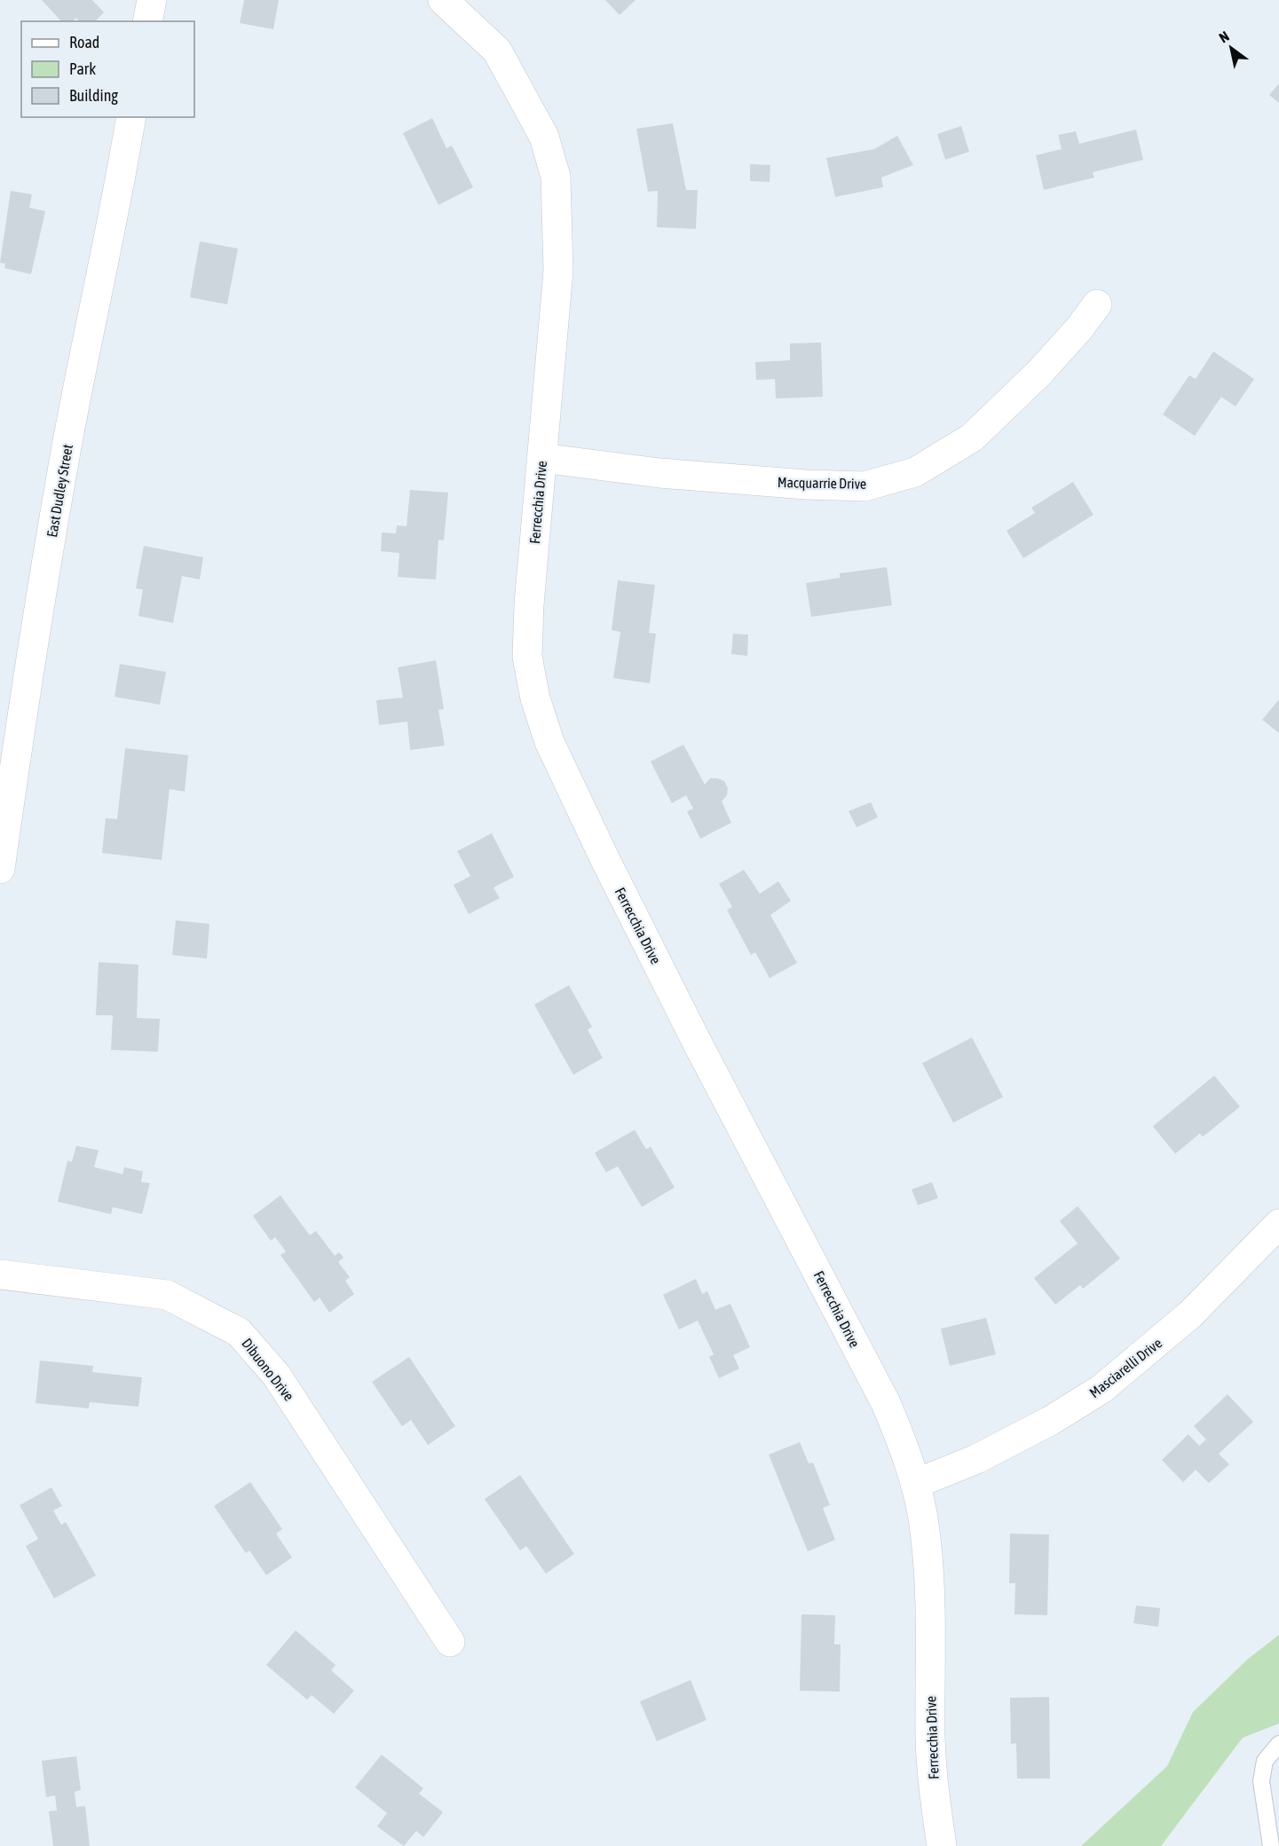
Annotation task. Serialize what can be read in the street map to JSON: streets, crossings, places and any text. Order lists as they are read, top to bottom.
{
  "streets": {
    "street": [
      "Macquarrie Drive",
      "East Dudley Street",
      "Ferrecchia Drive",
      "Masciarelli Drive",
      "Dibuono Drive"
    ]
  },
  "crossings": [
    ["Macquarrie Drive", "Ferrecchia Drive"],
    ["Ferrecchia Drive", "Masciarelli Drive"]
  ],
  "legend": ["Road", "Park", "Building"],
  "north": "top left"
}
